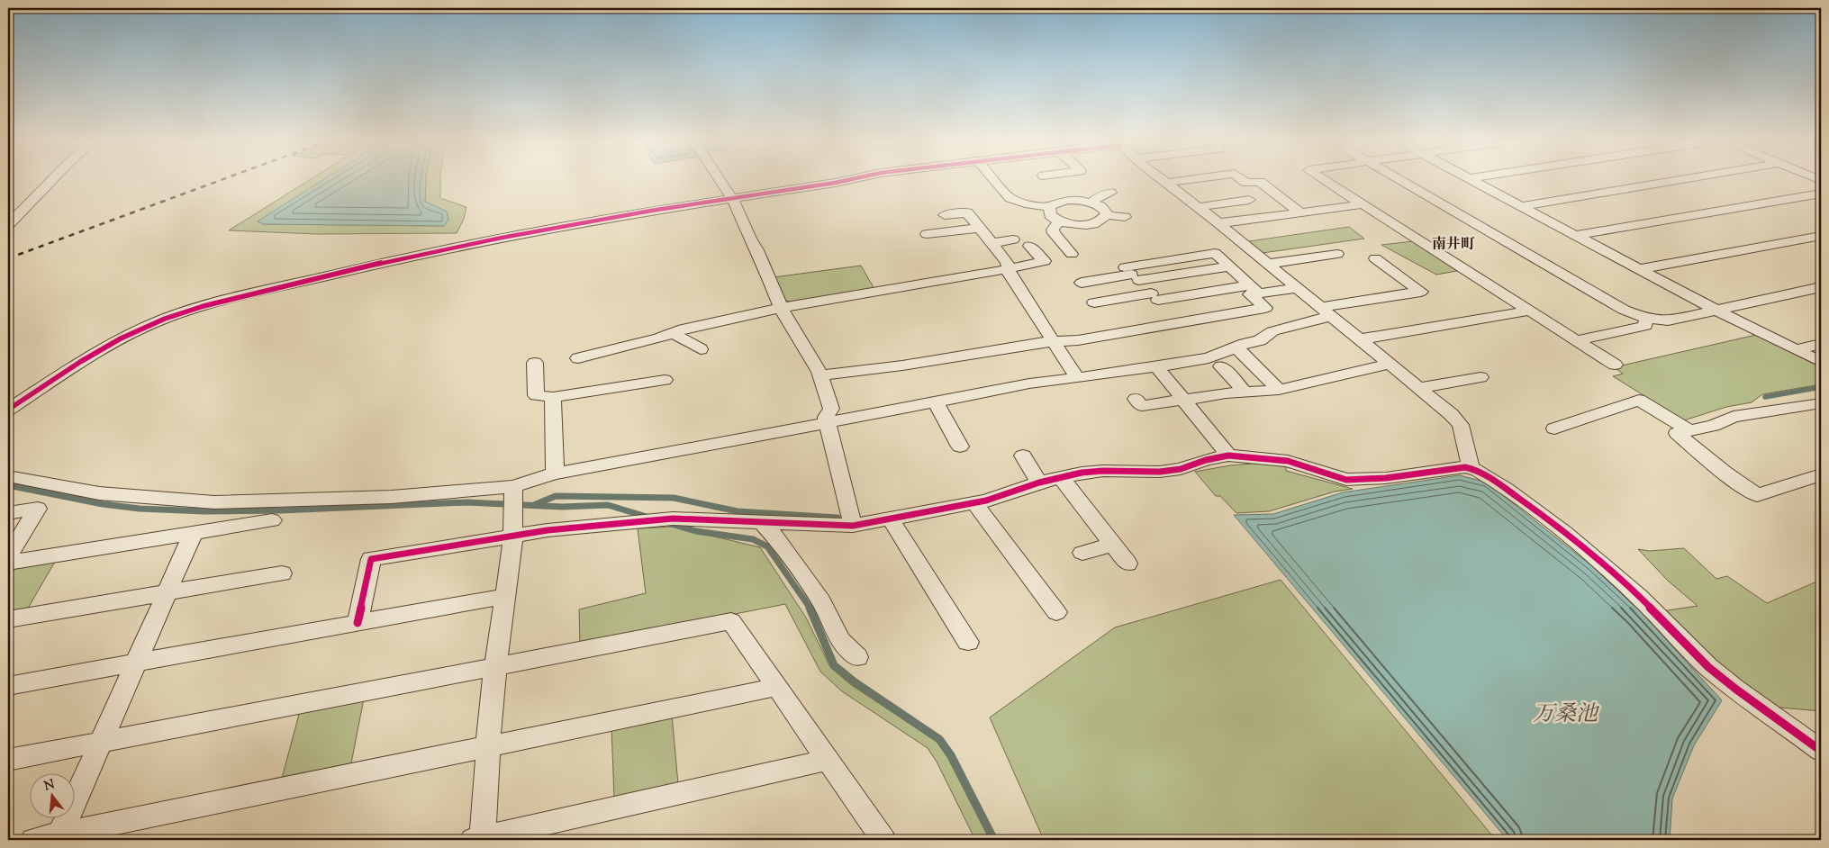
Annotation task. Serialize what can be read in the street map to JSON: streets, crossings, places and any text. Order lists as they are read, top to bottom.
{
  "districts": ["南井町"],
  "water": ["万桑池"],
  "north": "top"
}
